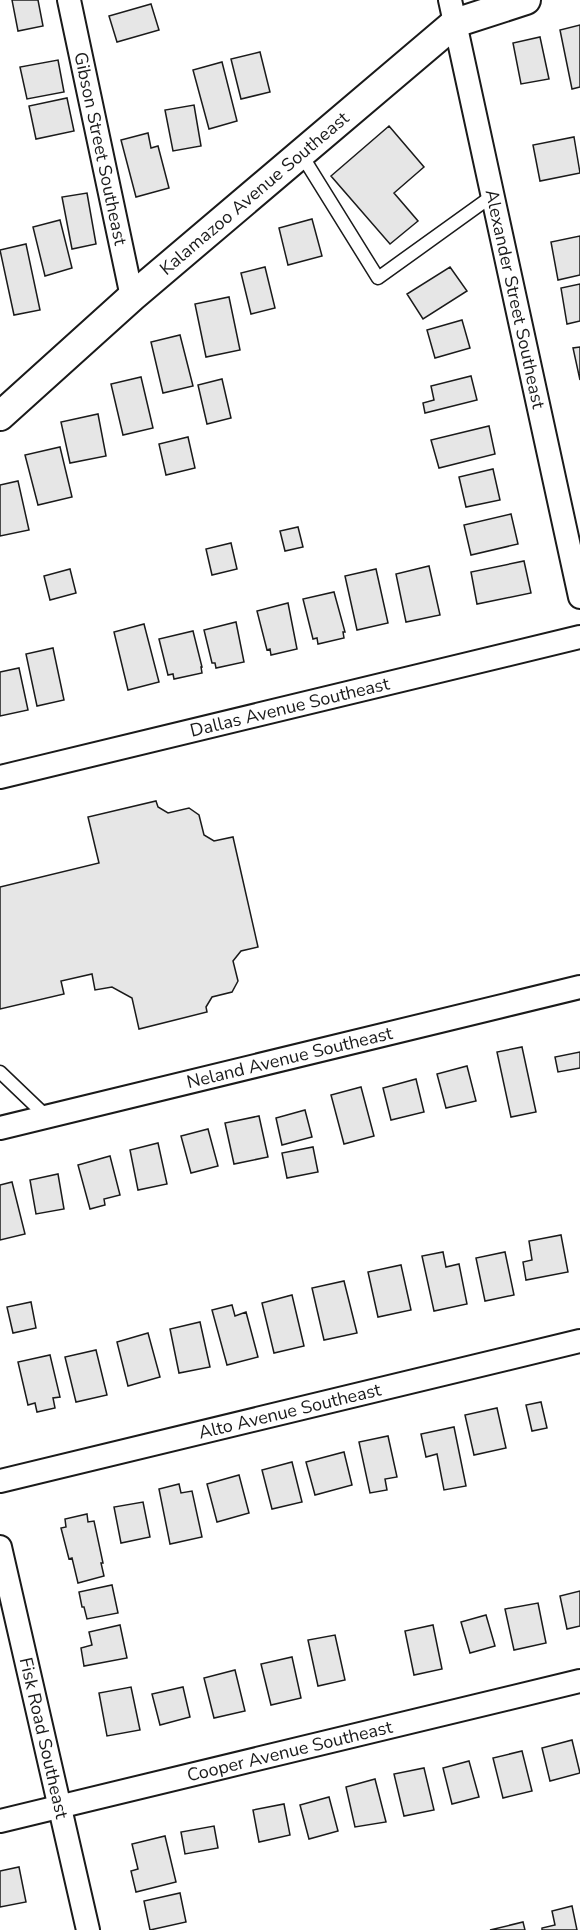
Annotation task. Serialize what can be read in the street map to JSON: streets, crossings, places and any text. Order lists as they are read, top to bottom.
{
  "streets": {
    "street": [
      "Gibson Street Southeast",
      "Kalamazoo Avenue Southeast",
      "Alexander Street Southeast",
      "Dallas Avenue Southeast",
      "Neland Avenue Southeast",
      "Alto Avenue Southeast",
      "Fisk Road Southeast",
      "Cooper Avenue Southeast"
    ]
  },
  "crossings": [
    ["Gibson Street Southeast", "Kalamazoo Avenue Southeast"],
    ["Kalamazoo Avenue Southeast", "Alexander Street Southeast"],
    ["Fisk Road Southeast", "Cooper Avenue Southeast"]
  ]
}
